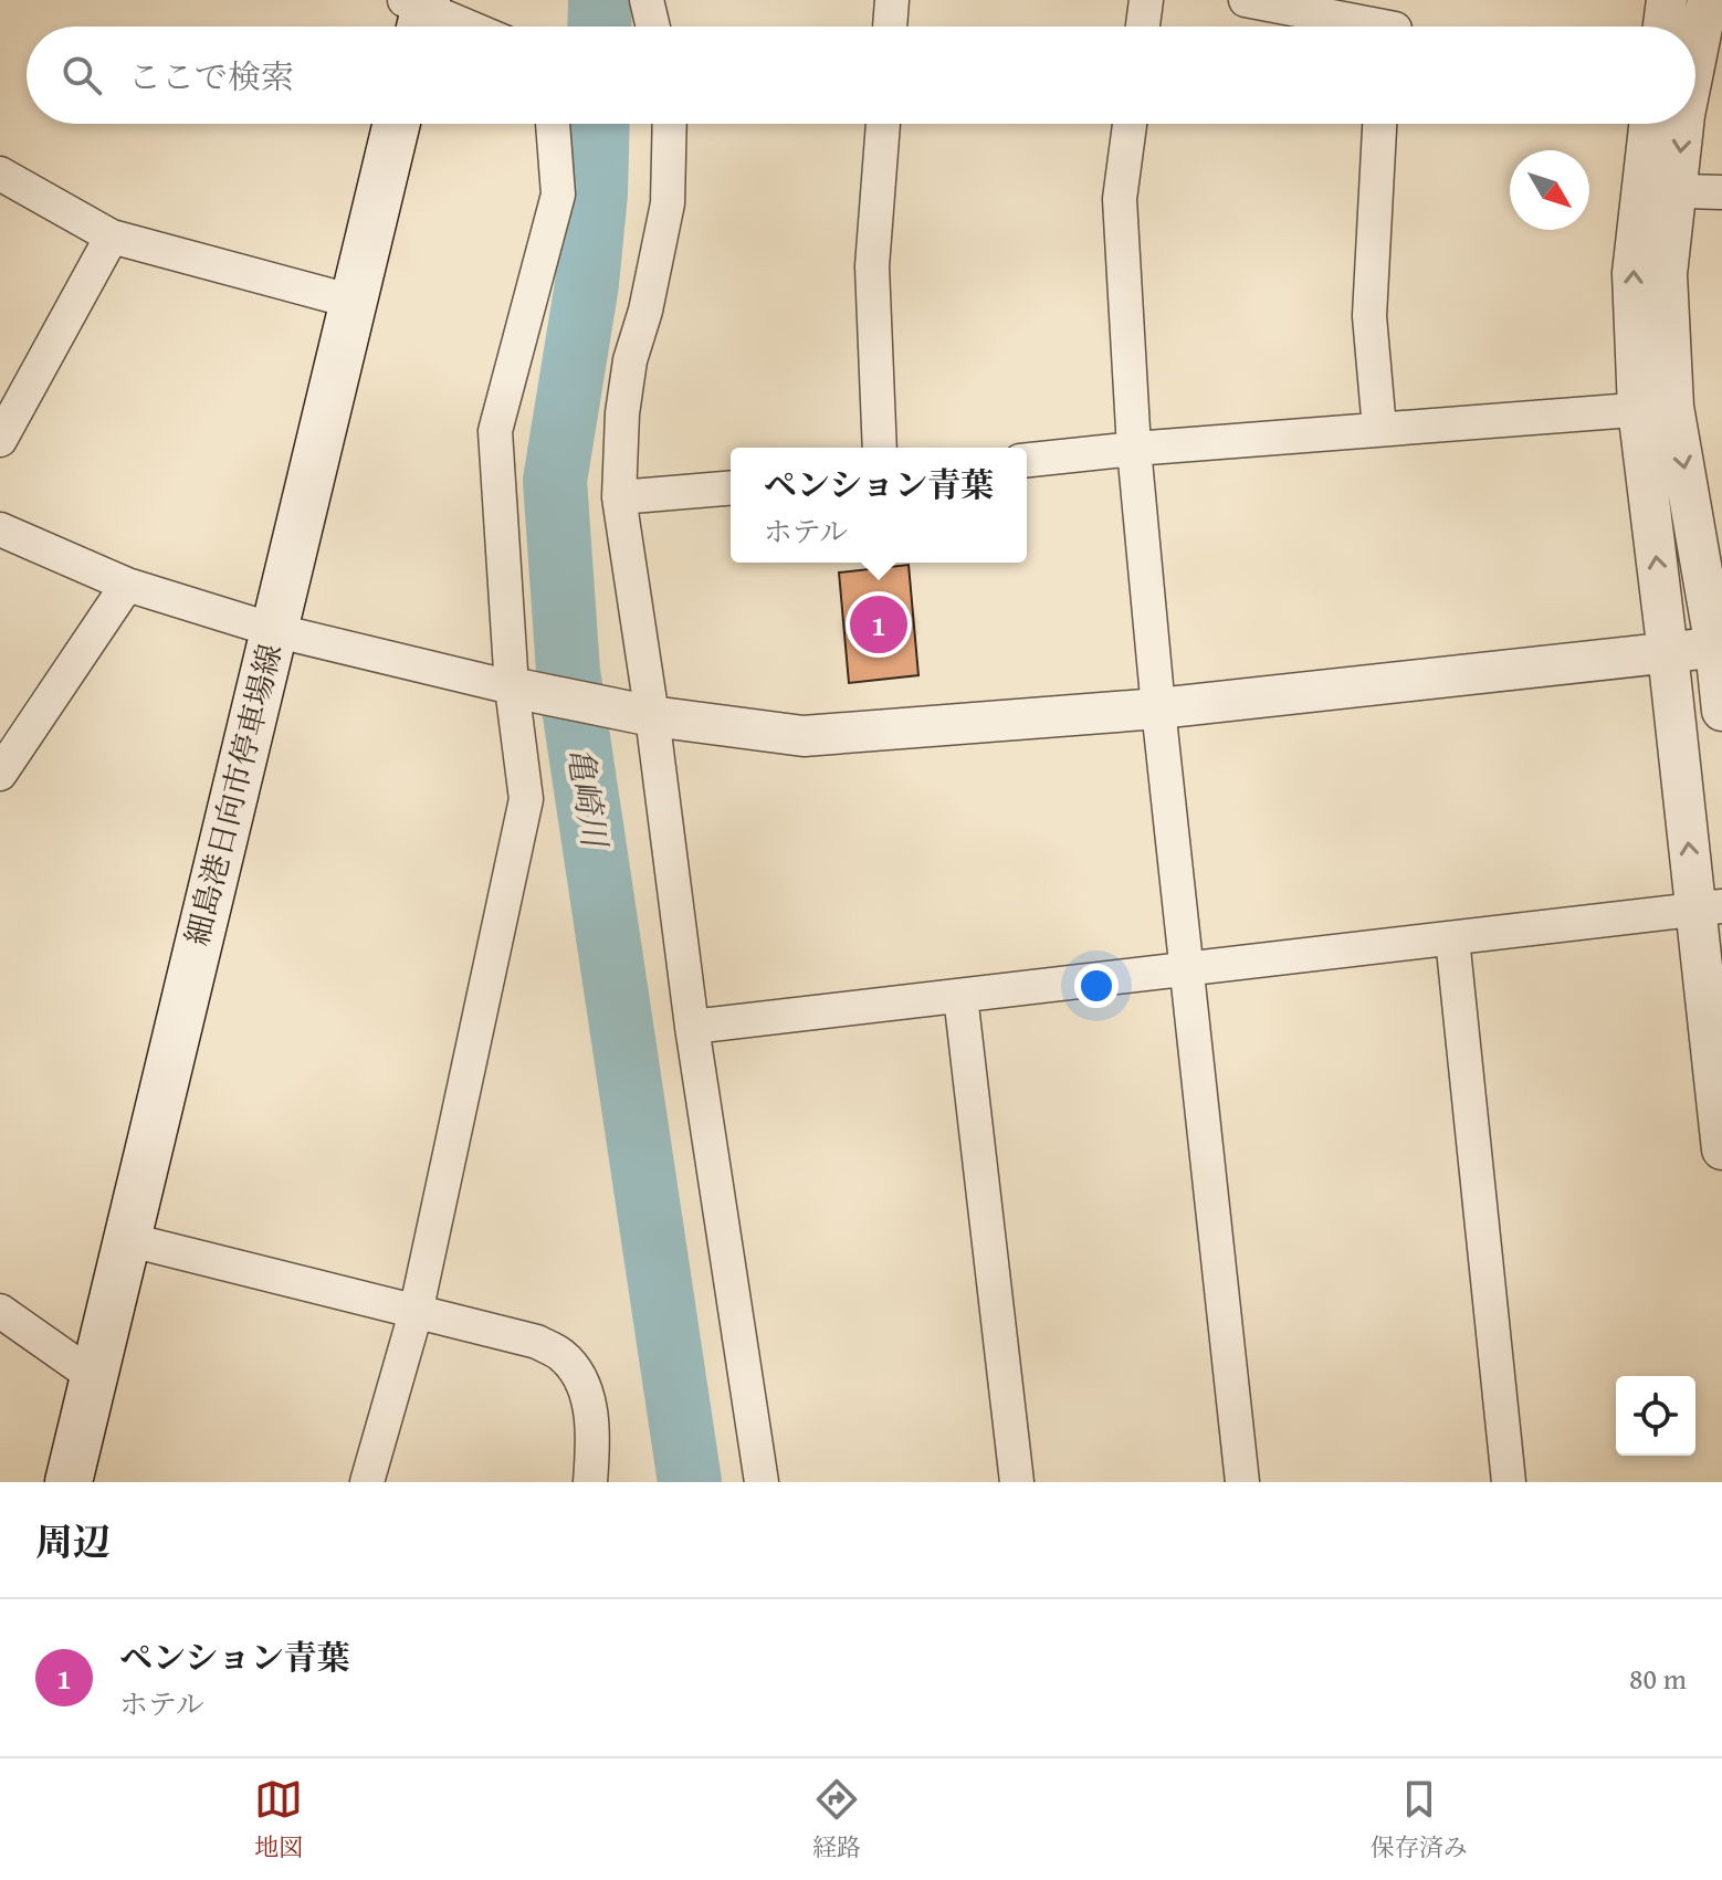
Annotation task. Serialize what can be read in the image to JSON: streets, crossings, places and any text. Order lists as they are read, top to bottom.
{
  "streets": {
    "main road": ["細島港日向市停車場線"]
  },
  "water": ["亀崎川"],
  "north": "bottom right",
  "page": {
    "search": "ここで検索",
    "popup": ["ペンション青葉", "ホテル"],
    "pins": "1",
    "heading": "周辺",
    "list": [
      {
        "mark": "1",
        "name": "ペンション青葉",
        "note": "ホテル",
        "value": "80 m"
      }
    ],
    "nav": ["地図", "経路", "保存済み"]
  }
}
